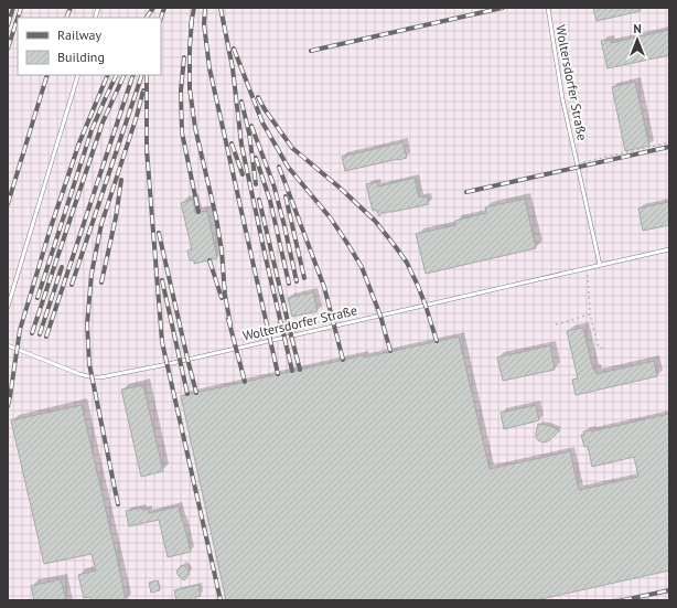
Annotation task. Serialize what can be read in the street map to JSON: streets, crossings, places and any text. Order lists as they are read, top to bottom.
{
  "streets": {
    "lane": ["Woltersdorfer Straße"]
  },
  "legend": ["Railway", "Building"],
  "north": "top"
}
